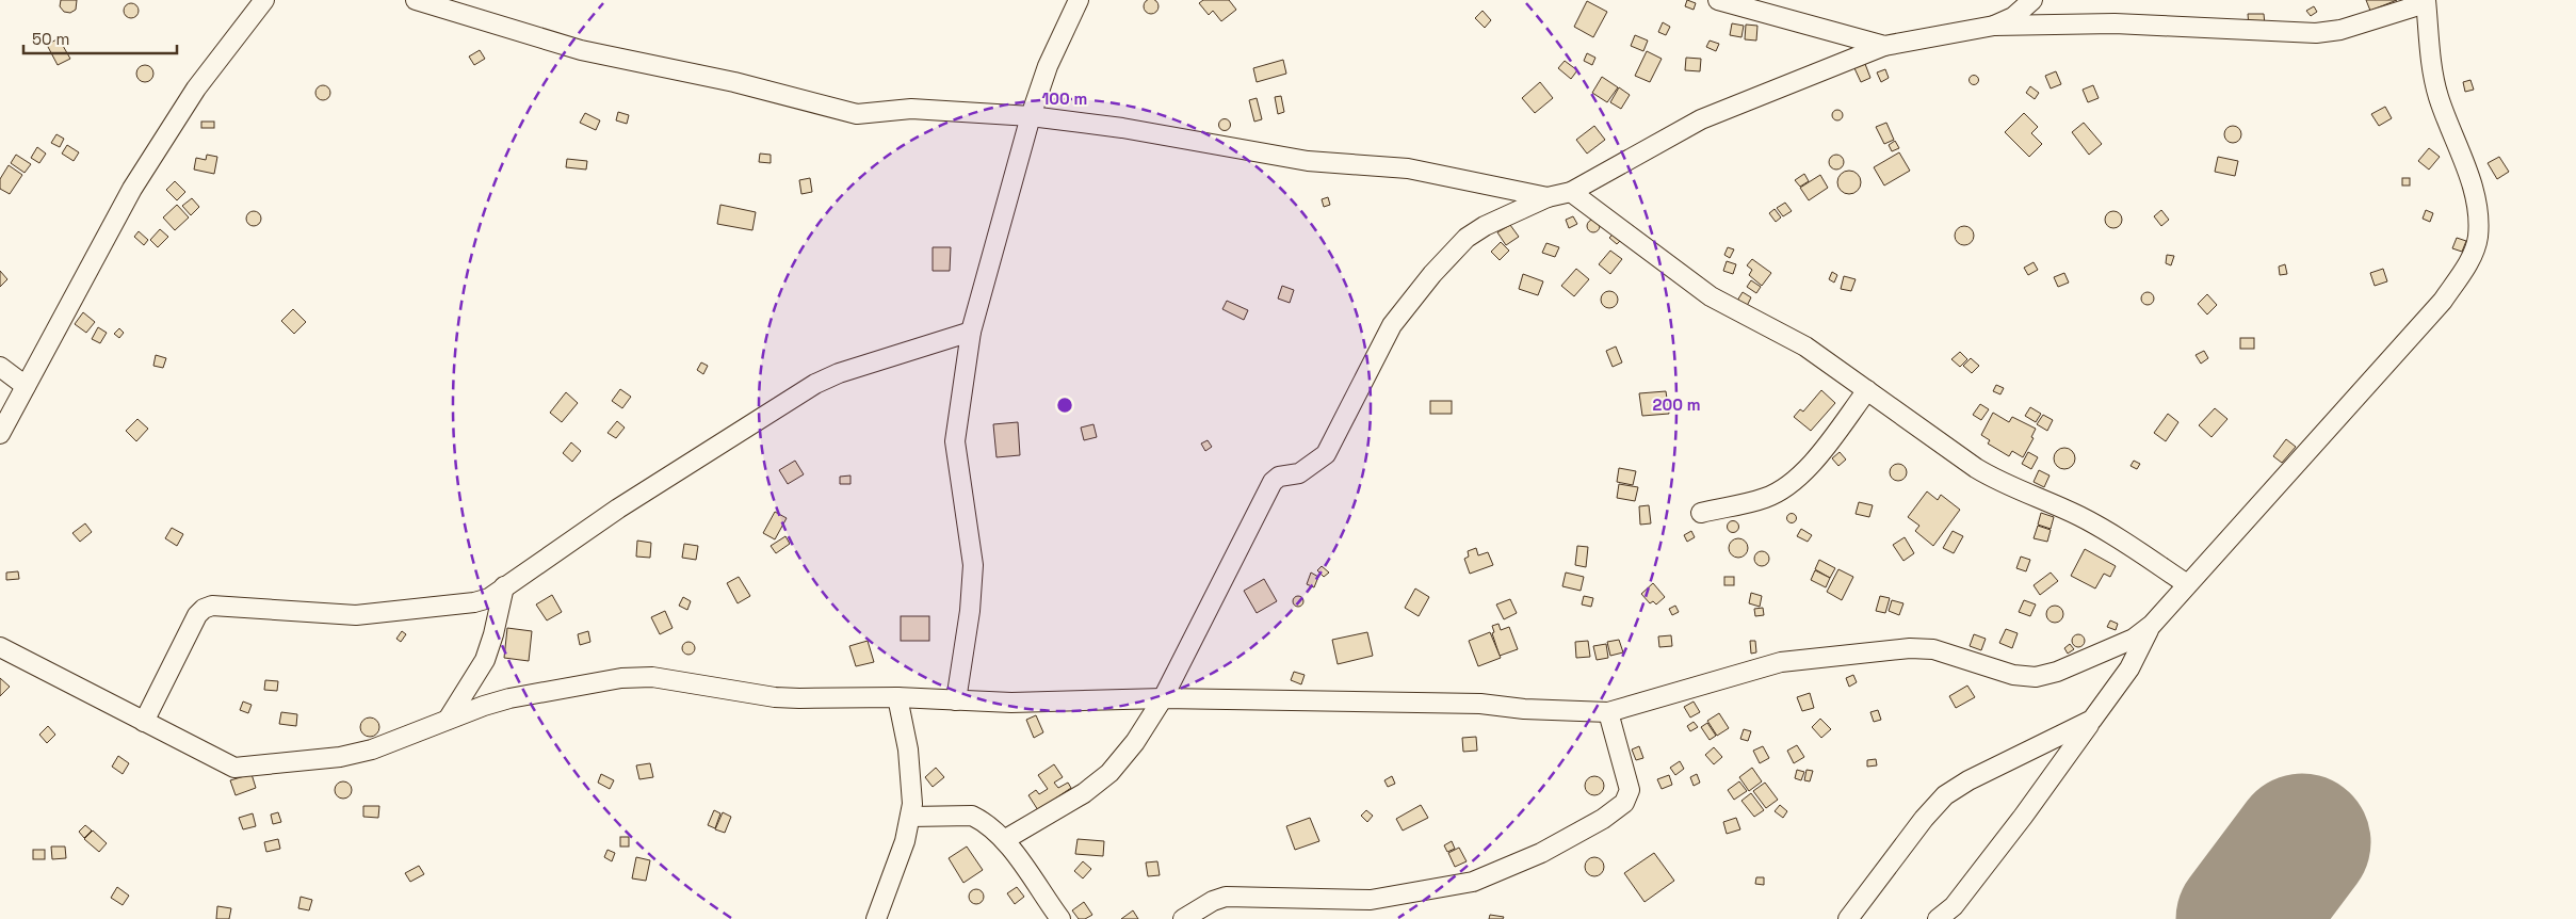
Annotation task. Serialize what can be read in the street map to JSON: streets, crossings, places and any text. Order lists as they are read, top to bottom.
{
  "scale_bar": "50 m",
  "rings": ["100 m", "200 m"]
}
